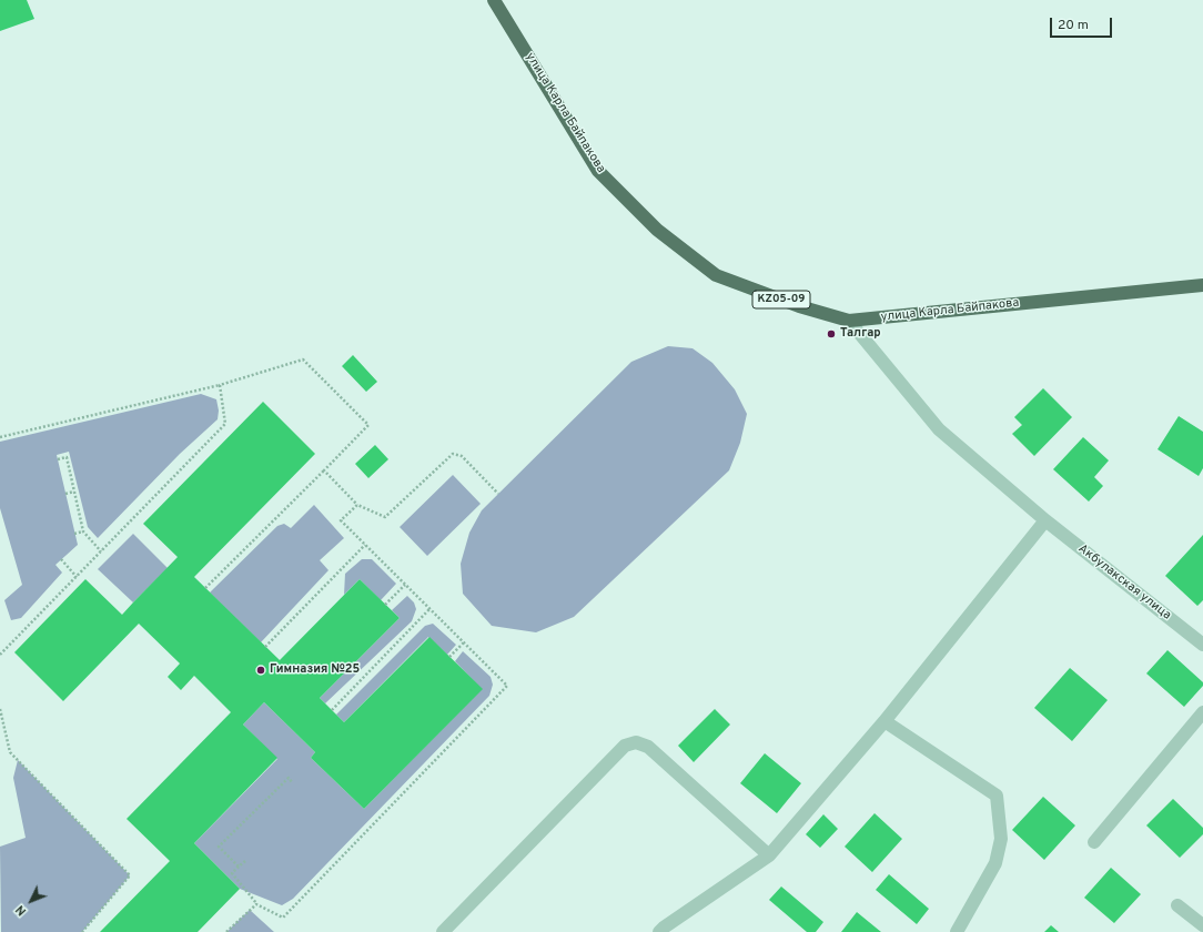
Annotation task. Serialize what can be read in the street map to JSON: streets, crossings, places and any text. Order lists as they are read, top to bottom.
{
  "streets": {
    "main road": ["улица Карла Байпакова", "KZ05-09"],
    "street": ["Акбулакская улица"]
  },
  "crossings": [
    ["улица Карла Байпакова", "Акбулакская улица"]
  ],
  "places": ["Талгар", "Гимназия №25"],
  "scale_bar": "20 m",
  "north": "bottom left"
}
